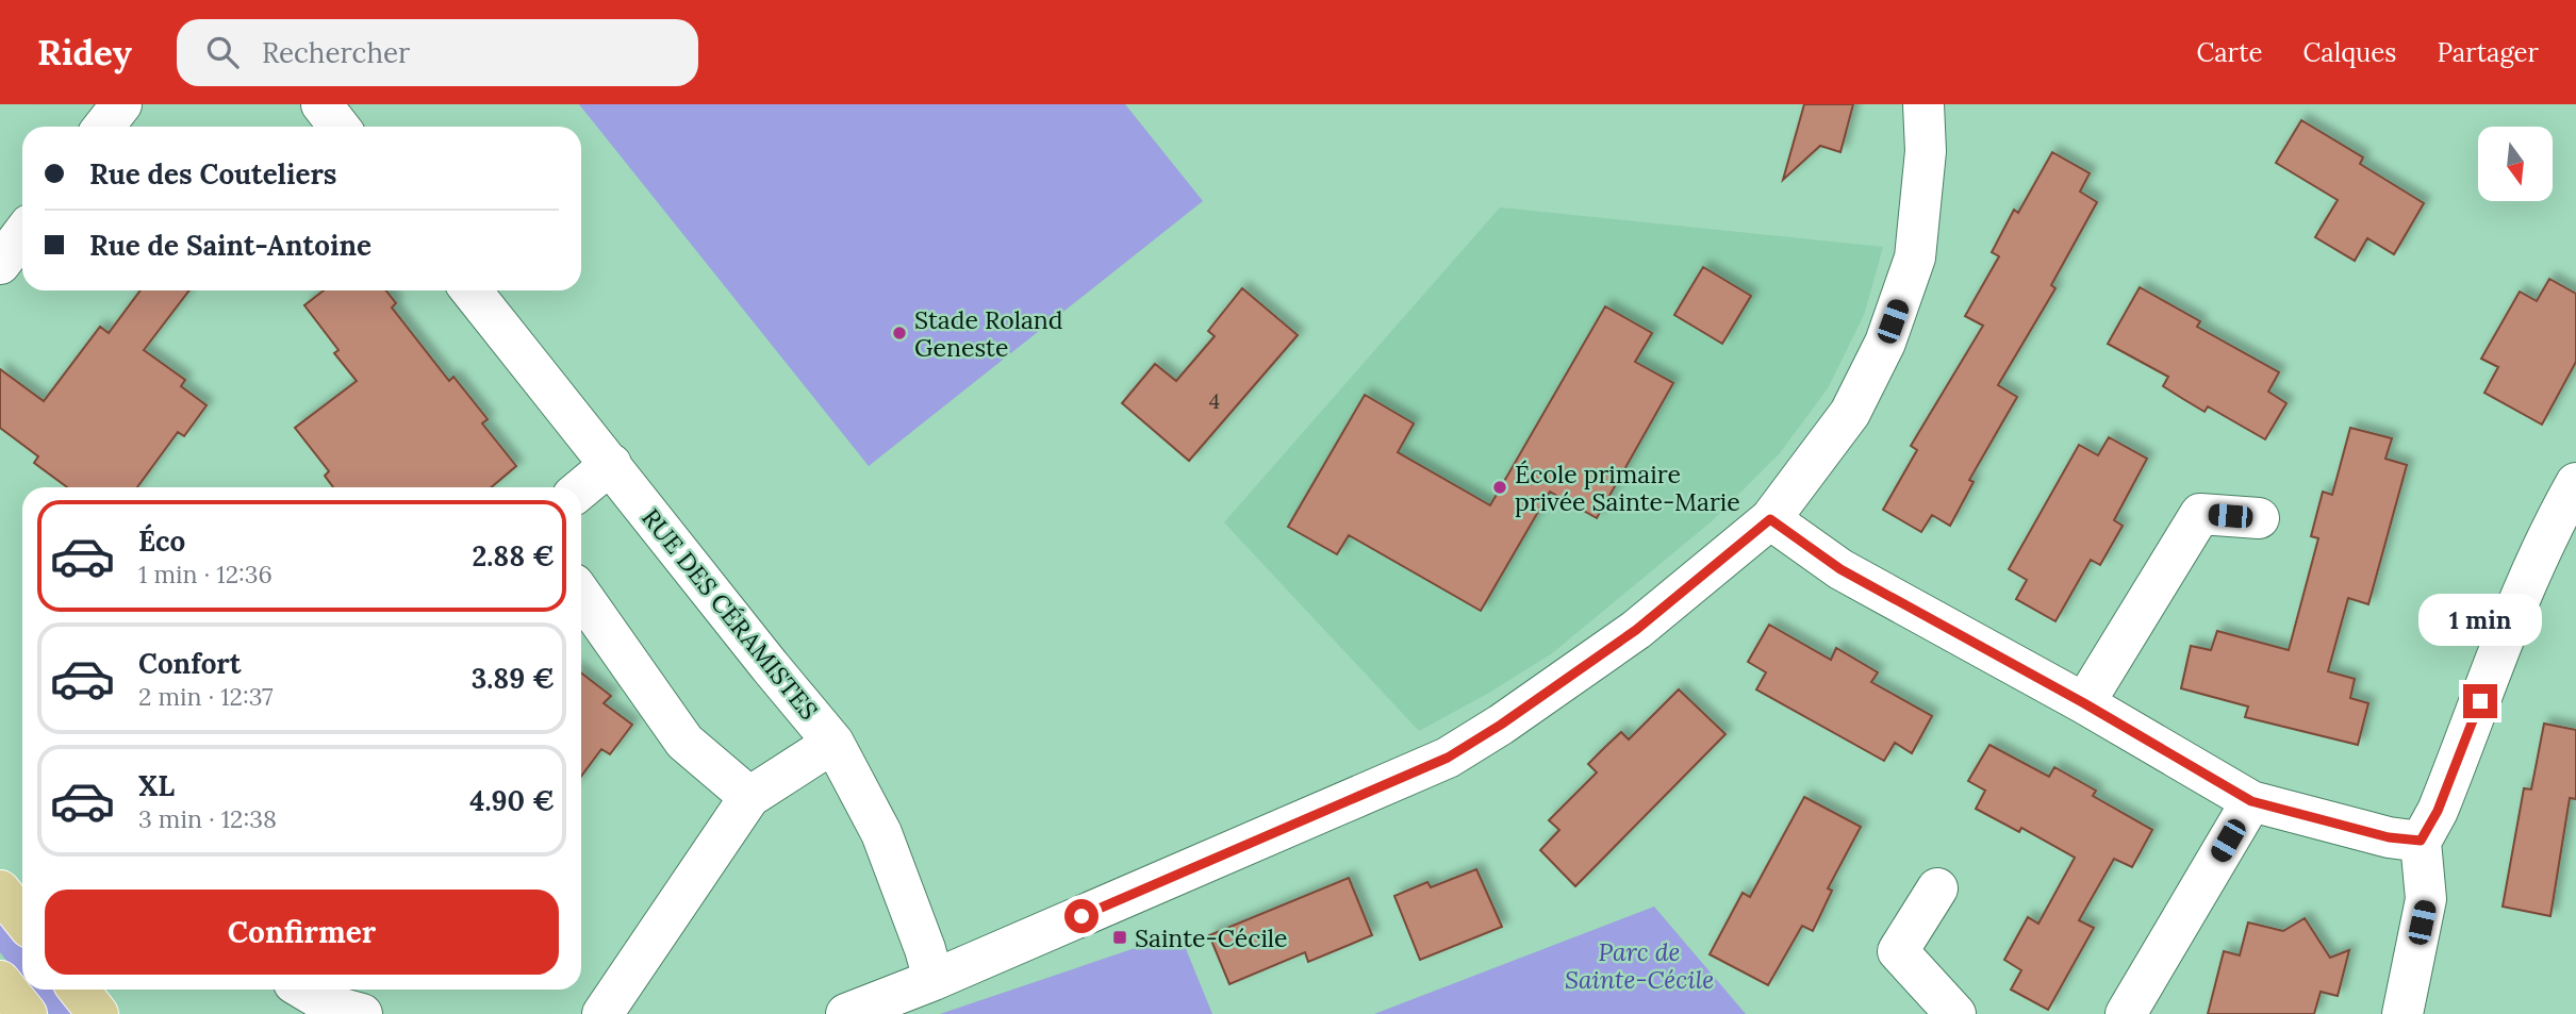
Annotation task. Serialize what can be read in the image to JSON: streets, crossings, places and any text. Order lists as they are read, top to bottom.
{
  "streets": {
    "street": ["RUE DES CÉRAMISTES"]
  },
  "parks": ["Parc de Sainte-Cécile"],
  "places": {
    "other": ["Stade Roland Geneste", "École primaire privée Sainte-Marie"],
    "transit": ["Sainte-Cécile"]
  },
  "house_numbers": ["4"],
  "north": "bottom",
  "page": {
    "header": "Ridey",
    "search": "Rechercher",
    "nav": ["Carte", "Calques", "Partager"],
    "banner": ["Rue des Couteliers", "Rue de Saint-Antoine"],
    "list": [
      {
        "name": "Éco",
        "note": "1 min · 12:36",
        "value": "2.88 €"
      },
      {
        "name": "Confort",
        "note": "2 min · 12:37",
        "value": "3.89 €"
      },
      {
        "name": "XL",
        "note": "3 min · 12:38",
        "value": "4.90 €"
      }
    ],
    "bubble": "1 min",
    "buttons": "Confirmer"
  }
}
